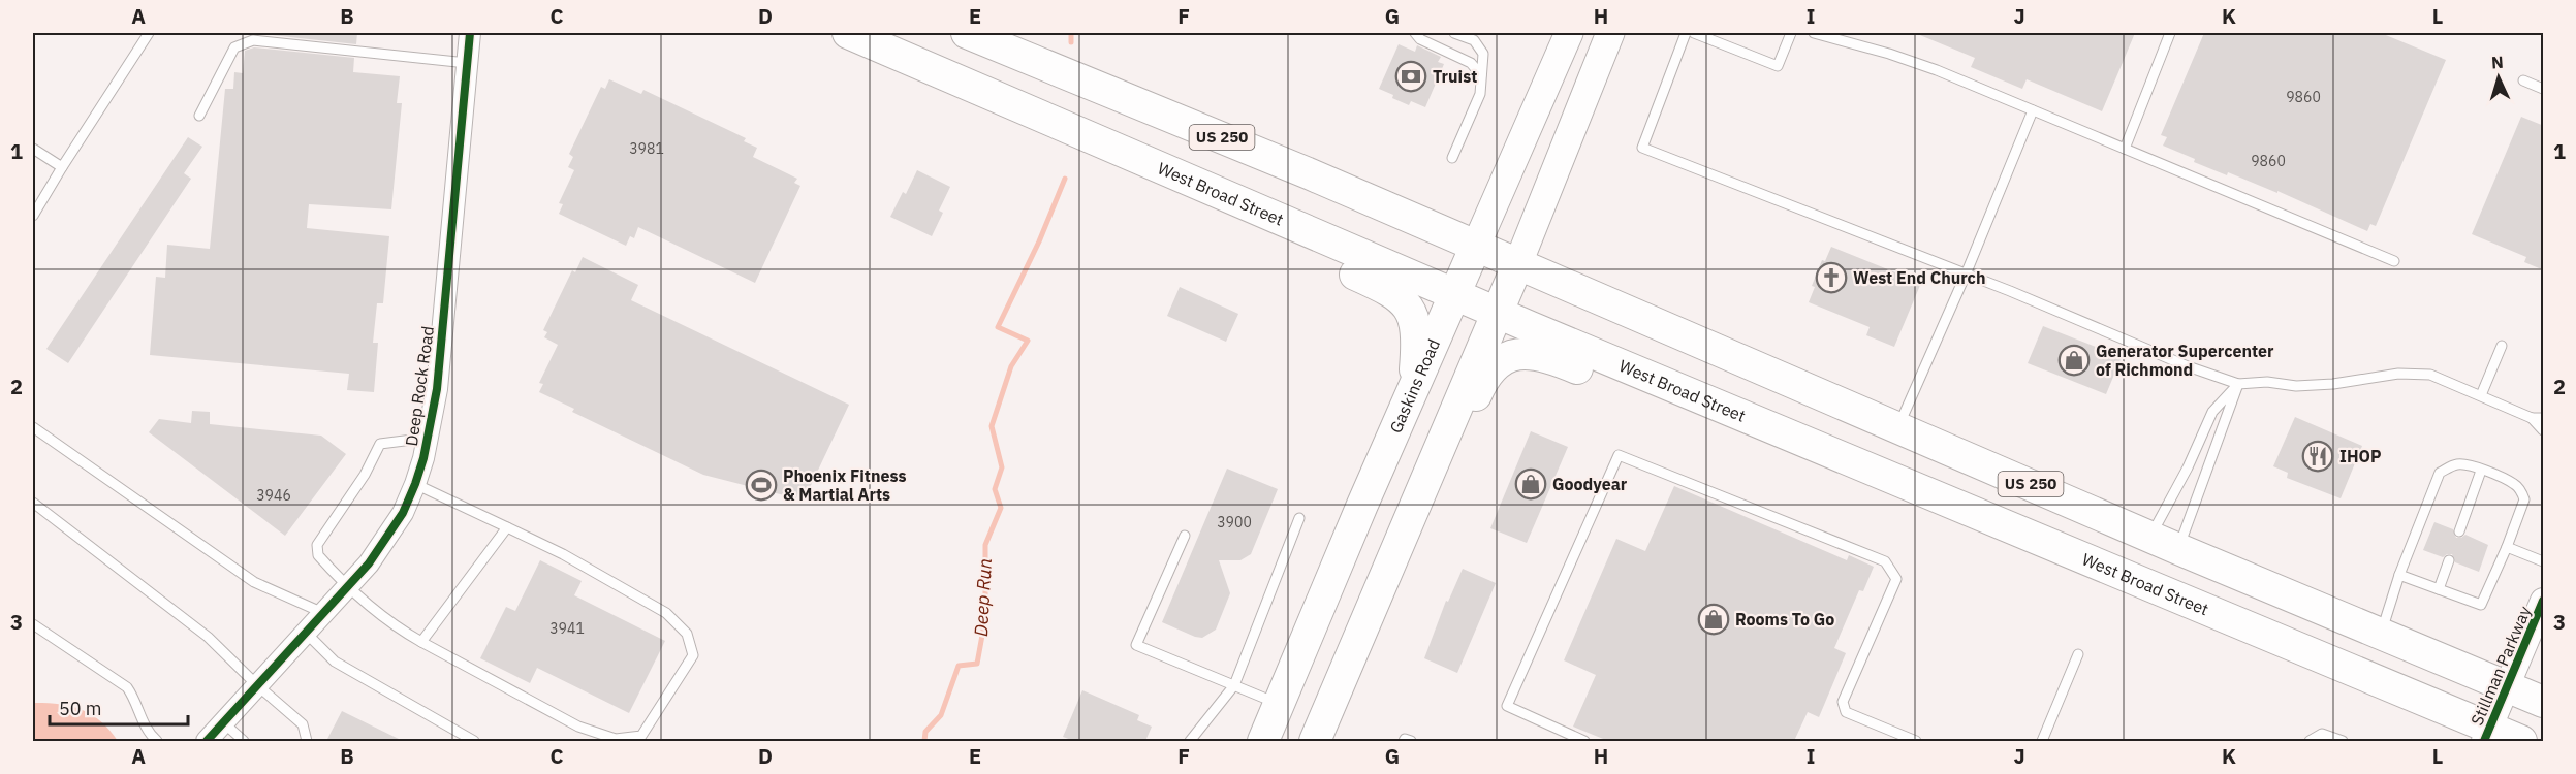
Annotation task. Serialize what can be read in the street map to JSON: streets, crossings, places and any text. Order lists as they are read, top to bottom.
{
  "streets": {
    "main road": ["US 250", "West Broad Street", "Gaskins Road"],
    "street": ["Deep Rock Road", "Stillman Parkway"]
  },
  "crossings": [
    ["US 250", "Gaskins Road"],
    ["US 250", "Stillman Parkway"],
    ["West Broad Street", "Gaskins Road"],
    ["West Broad Street", "Stillman Parkway"]
  ],
  "water": ["Deep Run"],
  "places": {
    "bank": ["Truist"],
    "church": ["West End Church"],
    "shop": ["Generator Supercenter of Richmond", "Goodyear", "Rooms To Go"],
    "restaurant": ["IHOP"],
    "sports": ["Phoenix Fitness & Martial Arts"]
  },
  "house_numbers": [
    "9860",
    "3981",
    "9860",
    "3946",
    "3900",
    "3941"
  ],
  "scale_bar": "50 m",
  "north": "top",
  "grid": {
    "columns": [
      "A",
      "B",
      "C",
      "D",
      "E",
      "F",
      "G",
      "H",
      "I",
      "J",
      "K",
      "L"
    ],
    "rows": ["1", "2", "3"]
  }
}
